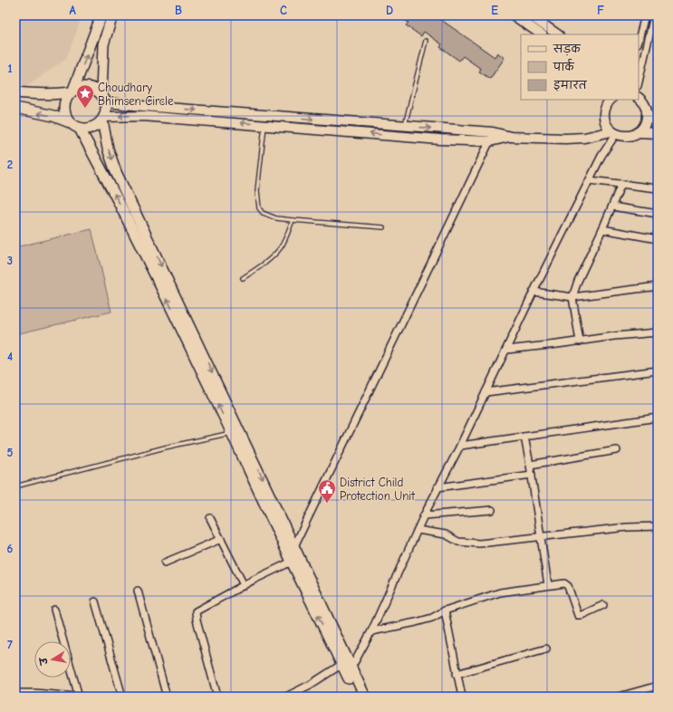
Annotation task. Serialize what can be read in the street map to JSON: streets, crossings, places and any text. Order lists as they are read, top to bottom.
{
  "places": {
    "place": ["Choudhary Bhimsen Circle"],
    "public building": ["District Child Protection Unit"]
  },
  "legend": ["सड़क", "पार्क", "इमारत"],
  "north": "left",
  "grid": {
    "columns": [
      "A",
      "B",
      "C",
      "D",
      "E",
      "F"
    ],
    "rows": [
      "1",
      "2",
      "3",
      "4",
      "5",
      "6",
      "7"
    ]
  }
}
